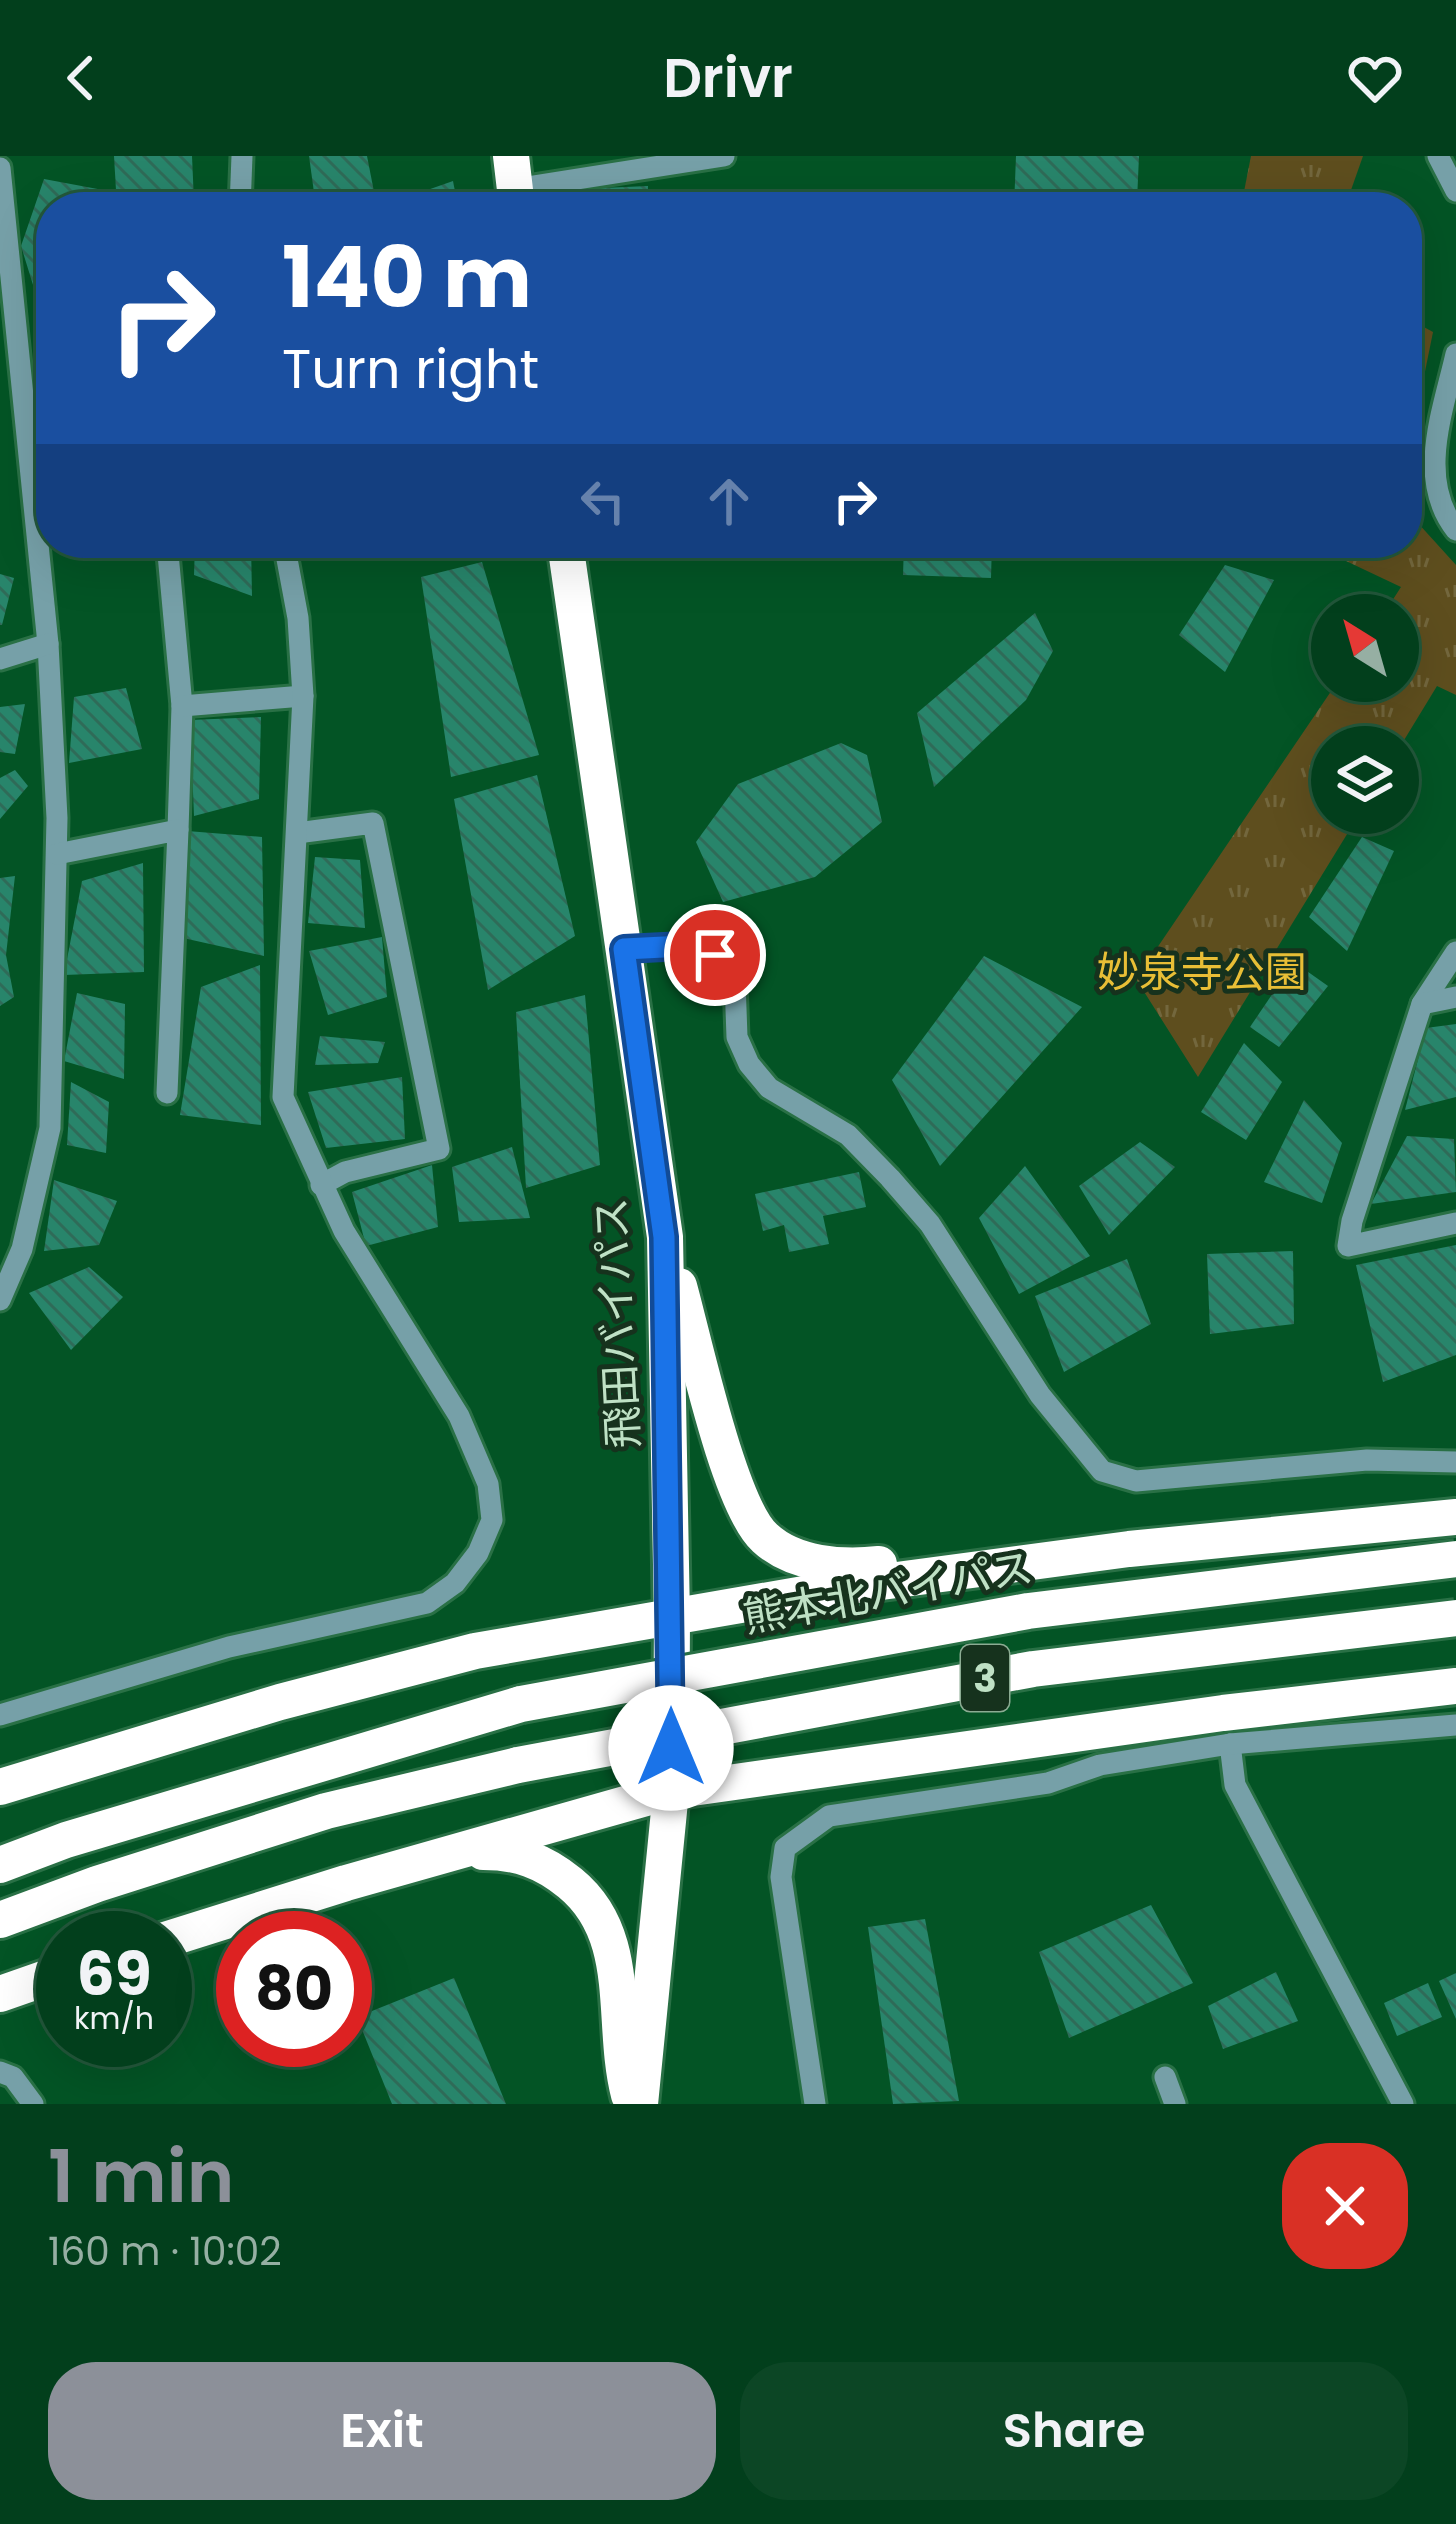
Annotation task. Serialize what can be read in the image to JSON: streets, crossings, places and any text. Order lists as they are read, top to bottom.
{
  "streets": {
    "highway": ["飛田バイパス", "熊本北バイパス", "3"]
  },
  "crossings": [
    ["飛田バイパス", "3"]
  ],
  "parks": ["妙泉寺公園"],
  "north": "top left",
  "page": {
    "header": "Drivr",
    "turn": ["140 m", "Turn right"],
    "speed": "69 km/h",
    "limit": "80",
    "heading": ["1 min", "160 m · 10:02"],
    "buttons": ["Exit", "Share"]
  }
}
